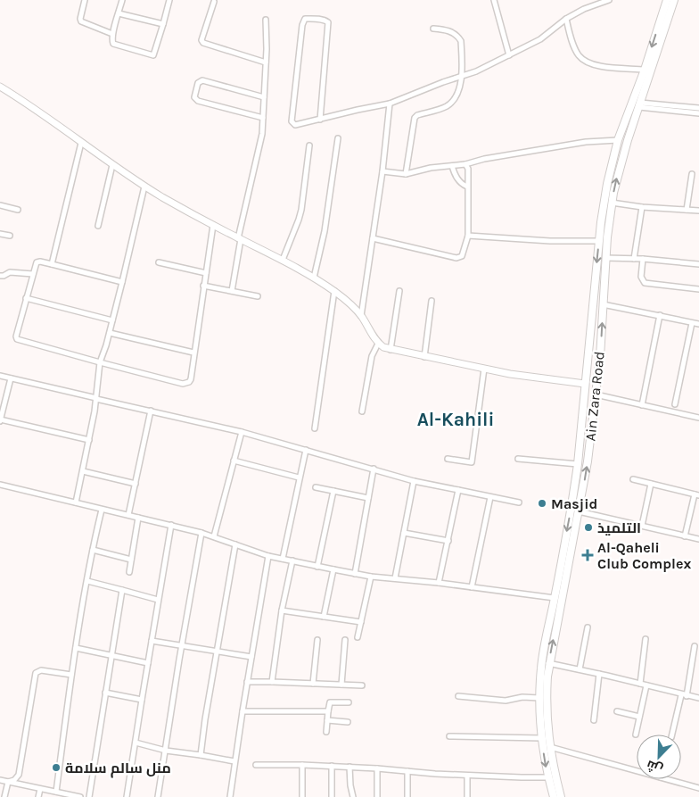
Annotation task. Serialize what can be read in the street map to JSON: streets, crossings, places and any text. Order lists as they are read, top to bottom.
{
  "streets": {
    "main road": ["Ain Zara Road"]
  },
  "districts": ["Al-Kahili"],
  "places": {
    "other": ["Masjid", "التلميذ", "منل سالم سلامة"],
    "health": ["Al-Qaheli Club Complex"]
  },
  "north": "bottom left"
}
